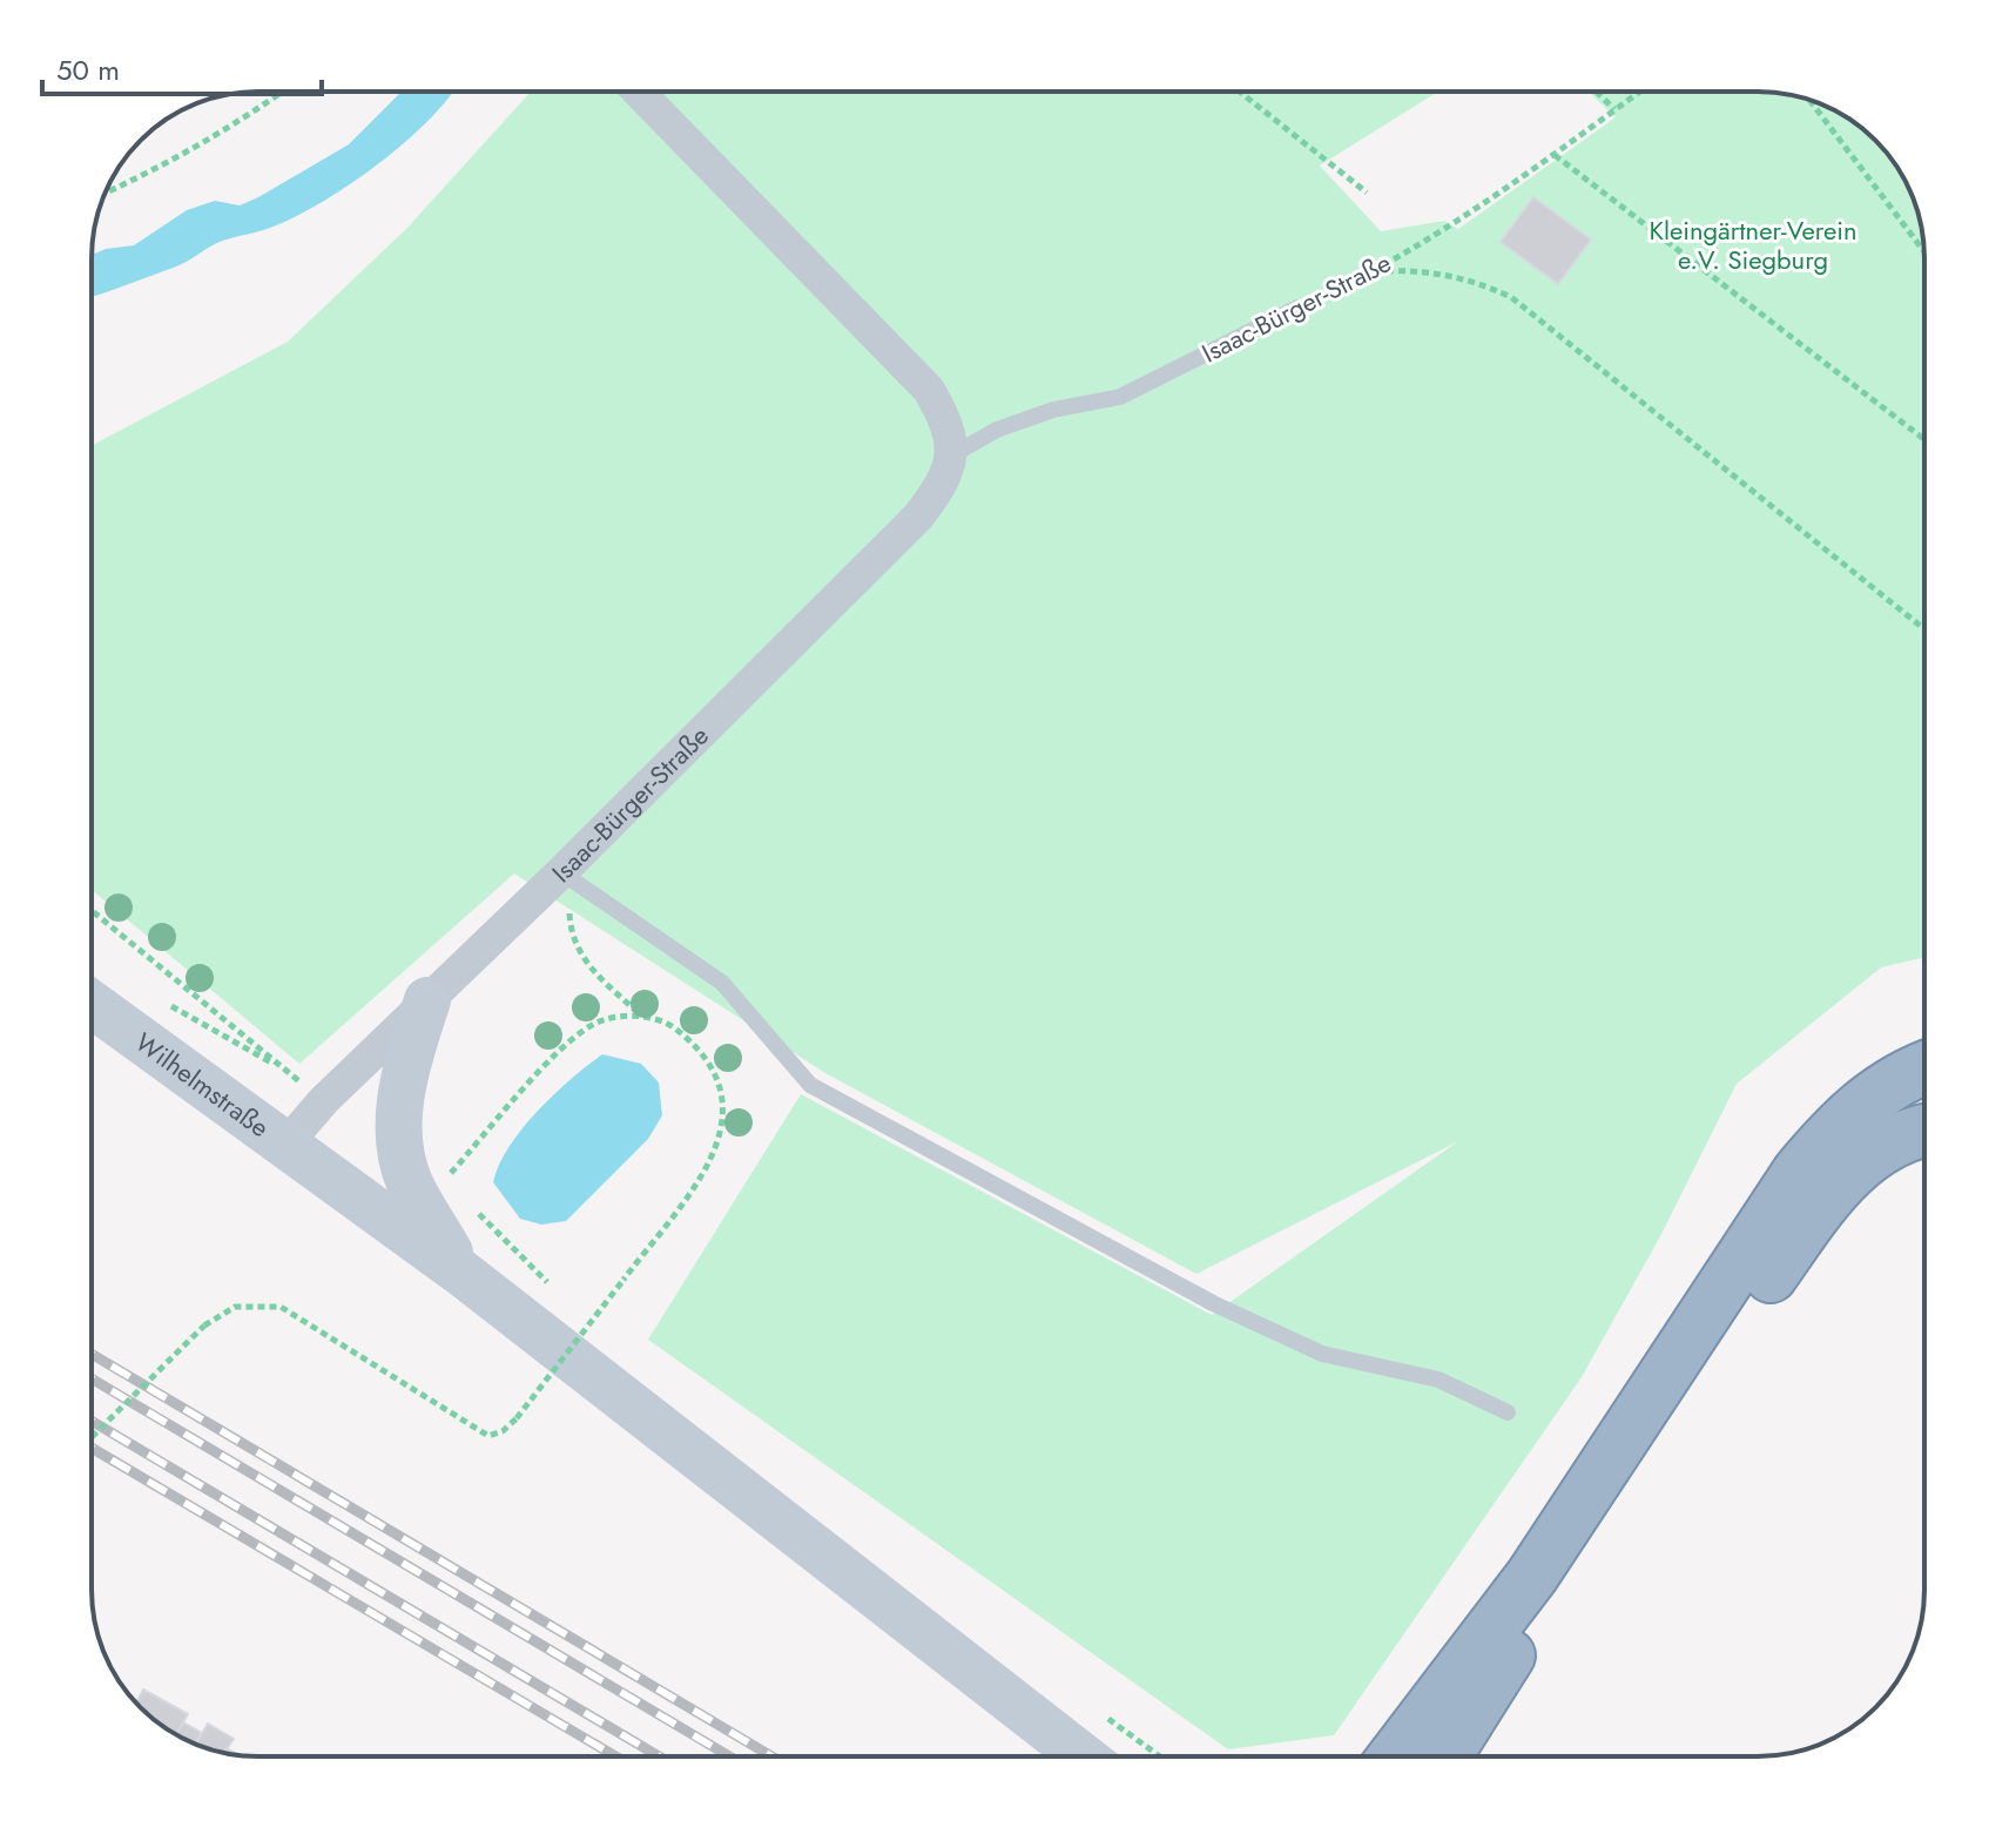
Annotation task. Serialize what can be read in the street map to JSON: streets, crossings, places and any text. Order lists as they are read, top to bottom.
{
  "streets": {
    "main road": ["Wilhelmstraße"],
    "street": ["Isaac-Bürger-Straße"]
  },
  "crossings": [
    ["Isaac-Bürger-Straße", "Wilhelmstraße"]
  ],
  "parks": ["Kleingärtner-Verein e.V. Siegburg"],
  "scale_bar": "50 m"
}
